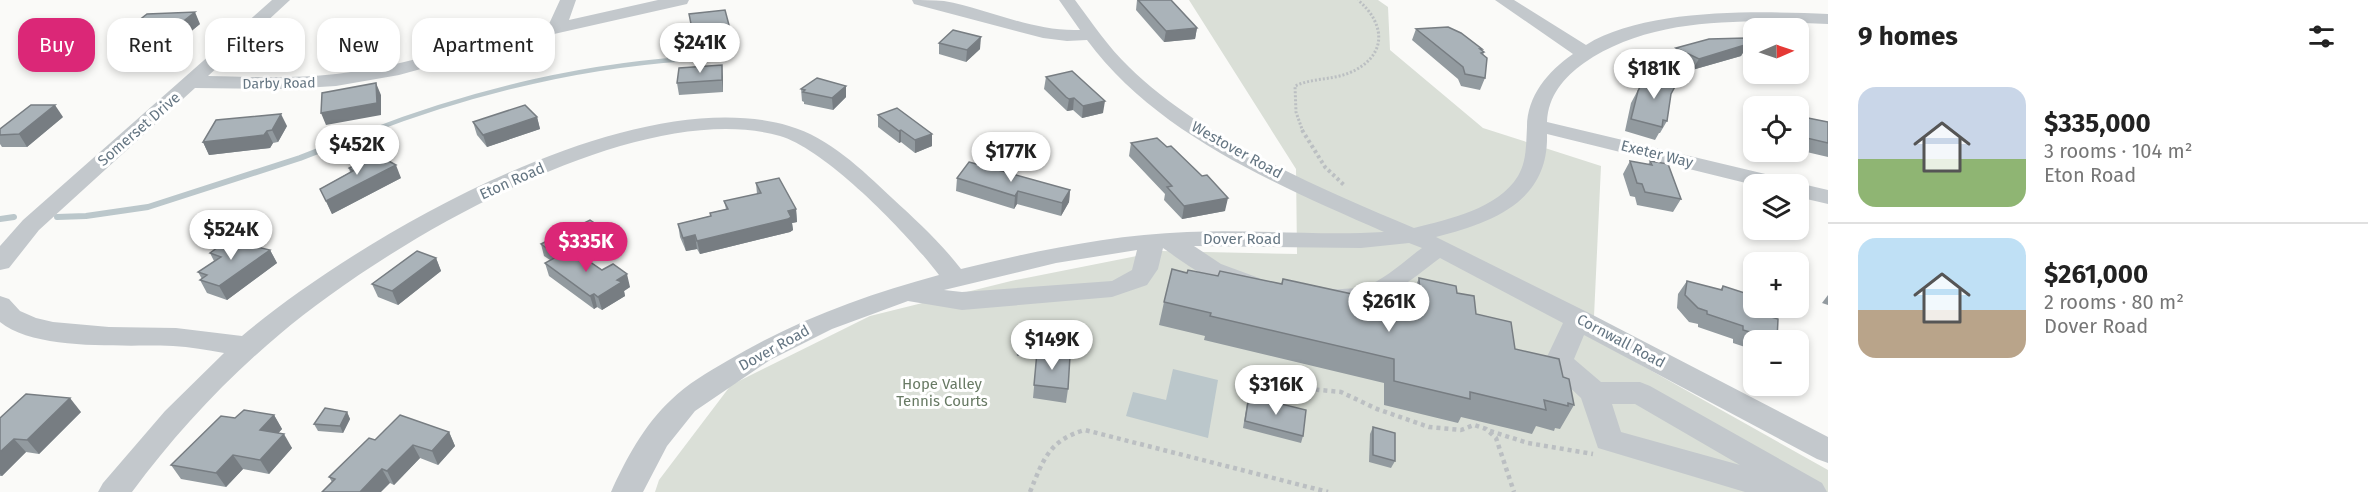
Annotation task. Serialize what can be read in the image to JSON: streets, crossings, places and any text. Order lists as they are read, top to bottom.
{
  "streets": {
    "street": [
      "Darby Road",
      "Somerset Drive",
      "Westover Road",
      "Exeter Way",
      "Eton Road",
      "Dover Road",
      "Cornwall Road"
    ]
  },
  "crossings": [
    ["Darby Road", "Somerset Drive"],
    ["Westover Road", "Dover Road"],
    ["Westover Road", "Cornwall Road"],
    ["Exeter Way", "Dover Road"],
    ["Eton Road", "Dover Road"],
    ["Dover Road", "Cornwall Road"]
  ],
  "parks": ["Hope Valley Tennis Courts"],
  "north": "right",
  "page": {
    "heading": "9 homes",
    "map_buttons": ["+", "−"],
    "chip": [
      "Buy",
      "Rent",
      "Filters",
      "New",
      "Apartment"
    ],
    "price": [
      "$241K",
      "$181K",
      "$452K",
      "$177K",
      "$524K",
      "$335K",
      "$261K",
      "$149K",
      "$316K"
    ],
    "list": [
      {
        "name": "$335,000",
        "note": "3 rooms · 104 m² · Eton Road"
      },
      {
        "name": "$261,000",
        "note": "2 rooms · 80 m² · Dover Road"
      }
    ]
  }
}
